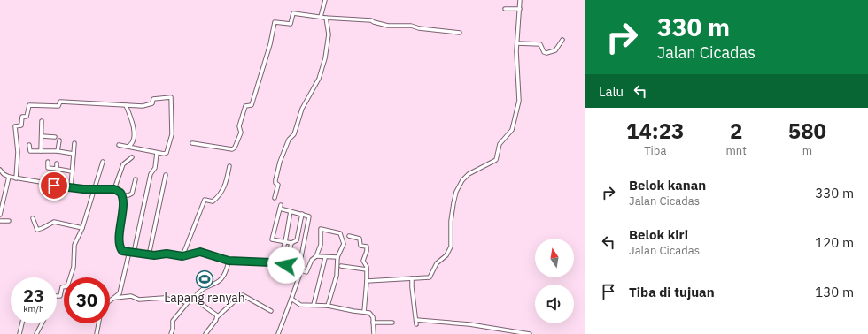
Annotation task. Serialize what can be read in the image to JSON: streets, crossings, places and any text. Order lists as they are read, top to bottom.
{
  "places": {
    "sports": ["Lapang renyah"]
  },
  "north": "top",
  "page": {
    "turn": ["330 m", "Jalan Cicadas"],
    "then": "Lalu",
    "eta": [
      "14:23",
      "Tiba",
      "2",
      "mnt",
      "580",
      "m"
    ],
    "list": [
      {
        "name": "Belok kanan",
        "note": "Jalan Cicadas",
        "value": "330 m"
      },
      {
        "name": "Belok kiri",
        "note": "Jalan Cicadas",
        "value": "120 m"
      },
      {
        "name": "Tiba di tujuan",
        "value": "130 m"
      }
    ],
    "speed": "23 km/h",
    "limit": "30"
  }
}
